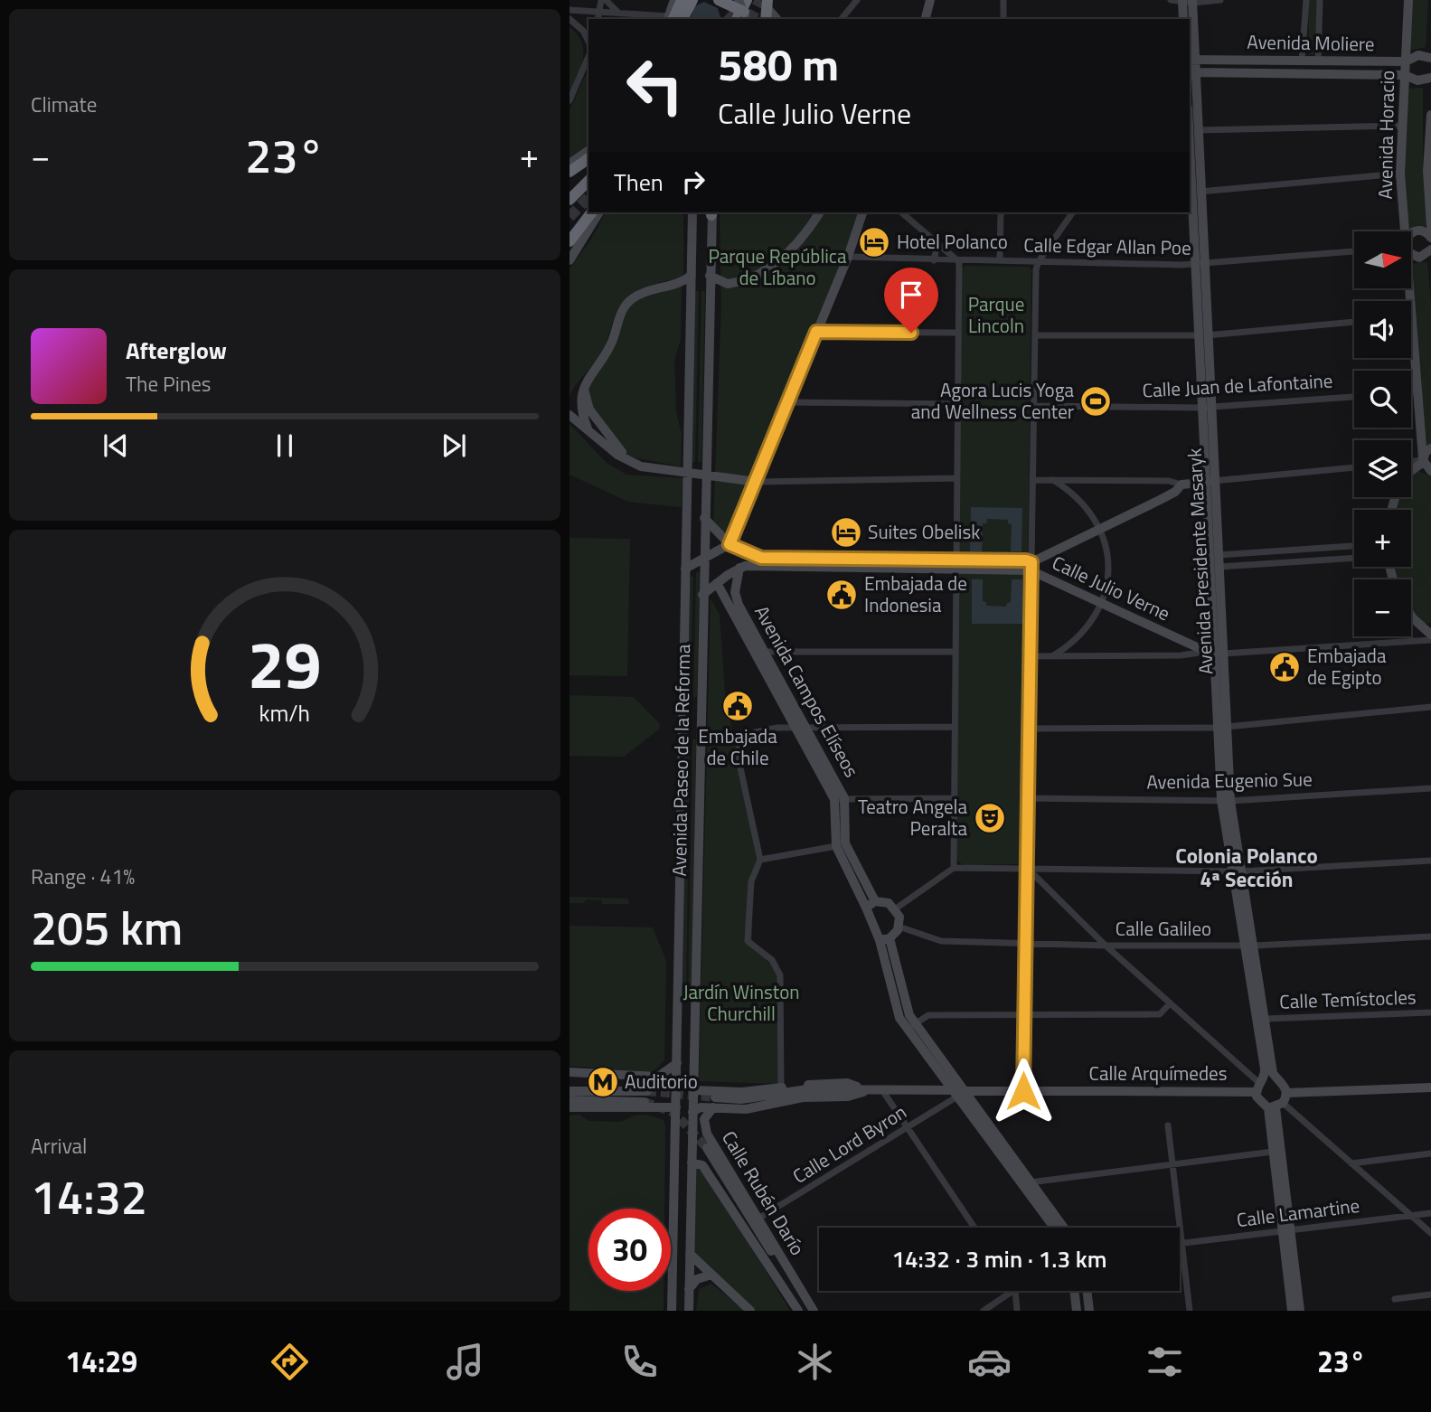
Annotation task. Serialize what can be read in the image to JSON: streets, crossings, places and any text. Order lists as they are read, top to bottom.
{
  "streets": {
    "street": [
      "Avenida Moliere",
      "Avenida Horacio",
      "Calle Edgar Allan Poe",
      "Calle Juan de Lafontaine",
      "Avenida Presidente Masaryk",
      "Calle Julio Verne",
      "Avenida Campos Elíseos",
      "Avenida Paseo de la Reforma",
      "Avenida Eugenio Sue",
      "Calle Galileo",
      "Calle Temístocles",
      "Calle Arquímedes",
      "Calle Lord Byron",
      "Calle Rubén Darío",
      "Calle Lamartine"
    ]
  },
  "crossings": [
    ["Avenida Moliere", "Avenida Horacio"],
    ["Avenida Moliere", "Avenida Presidente Masaryk"],
    ["Calle Edgar Allan Poe", "Avenida Presidente Masaryk"],
    ["Calle Juan de Lafontaine", "Avenida Presidente Masaryk"],
    ["Avenida Presidente Masaryk", "Calle Julio Verne"],
    ["Avenida Presidente Masaryk", "Avenida Eugenio Sue"],
    ["Avenida Presidente Masaryk", "Calle Galileo"],
    ["Avenida Presidente Masaryk", "Calle Temístocles"],
    ["Avenida Presidente Masaryk", "Calle Arquímedes"],
    ["Calle Julio Verne", "Avenida Campos Elíseos"],
    ["Calle Julio Verne", "Avenida Paseo de la Reforma"],
    ["Avenida Paseo de la Reforma", "Calle Arquímedes"],
    ["Avenida Paseo de la Reforma", "Calle Rubén Darío"],
    ["Calle Arquímedes", "Calle Lord Byron"],
    ["Calle Arquímedes", "Calle Rubén Darío"],
    ["Calle Lord Byron", "Calle Rubén Darío"]
  ],
  "districts": ["Colonia Polanco 4ª Sección"],
  "parks": ["Parque República de Líbano", "Parque Lincoln", "Jardín Winston Churchill"],
  "places": {
    "hotel": ["Hotel Polanco", "Suites Obelisk"],
    "sports": ["Agora Lucis Yoga and Wellness Center"],
    "public building": ["Embajada de Indonesia", "Embajada de Egipto", "Embajada de Chile"],
    "theatre": ["Teatro Angela Peralta"],
    "metro station": ["Auditorio"]
  },
  "north": "right",
  "page": {
    "tile": [
      "Climate",
      ["Range · 41%", "205 km"],
      ["Arrival", "14:32"]
    ],
    "turn": ["580 m", "Calle Julio Verne"],
    "heat": ["−", "23°", "+"],
    "then": "Then",
    "map_buttons": ["+", "−"],
    "song": ["Afterglow", "The Pines"],
    "limit": "30",
    "trip": "14:32 · 3 min · 1.3 km",
    "tabs": ["14:29", "23°"],
    "gauge": ["29", "km/h"]
  }
}
